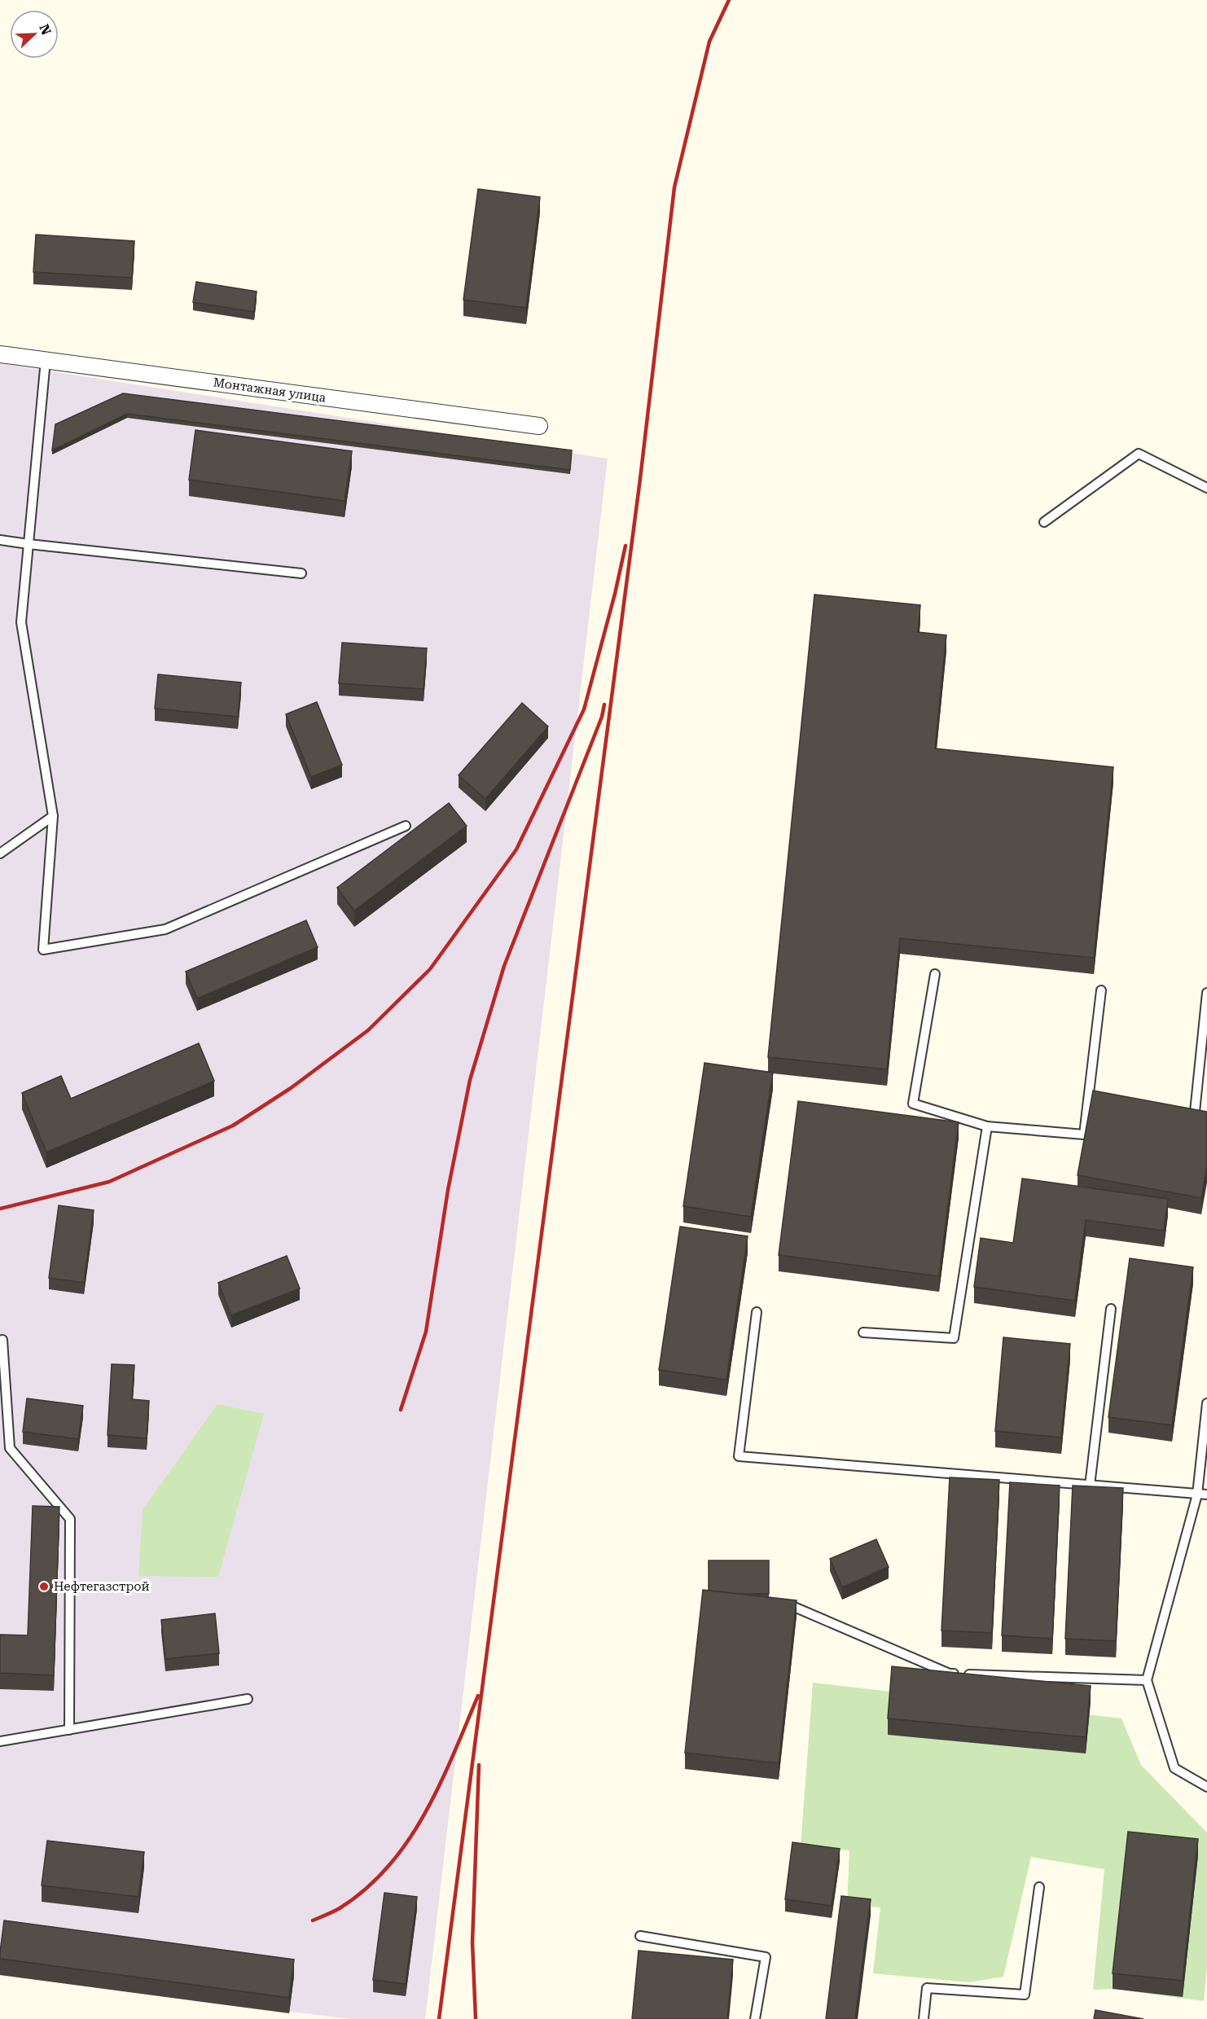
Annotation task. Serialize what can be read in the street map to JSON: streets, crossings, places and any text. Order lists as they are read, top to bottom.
{
  "streets": {
    "street": ["Монтажная улица"]
  },
  "places": ["Нефтегазстрой"],
  "north": "top right"
}
